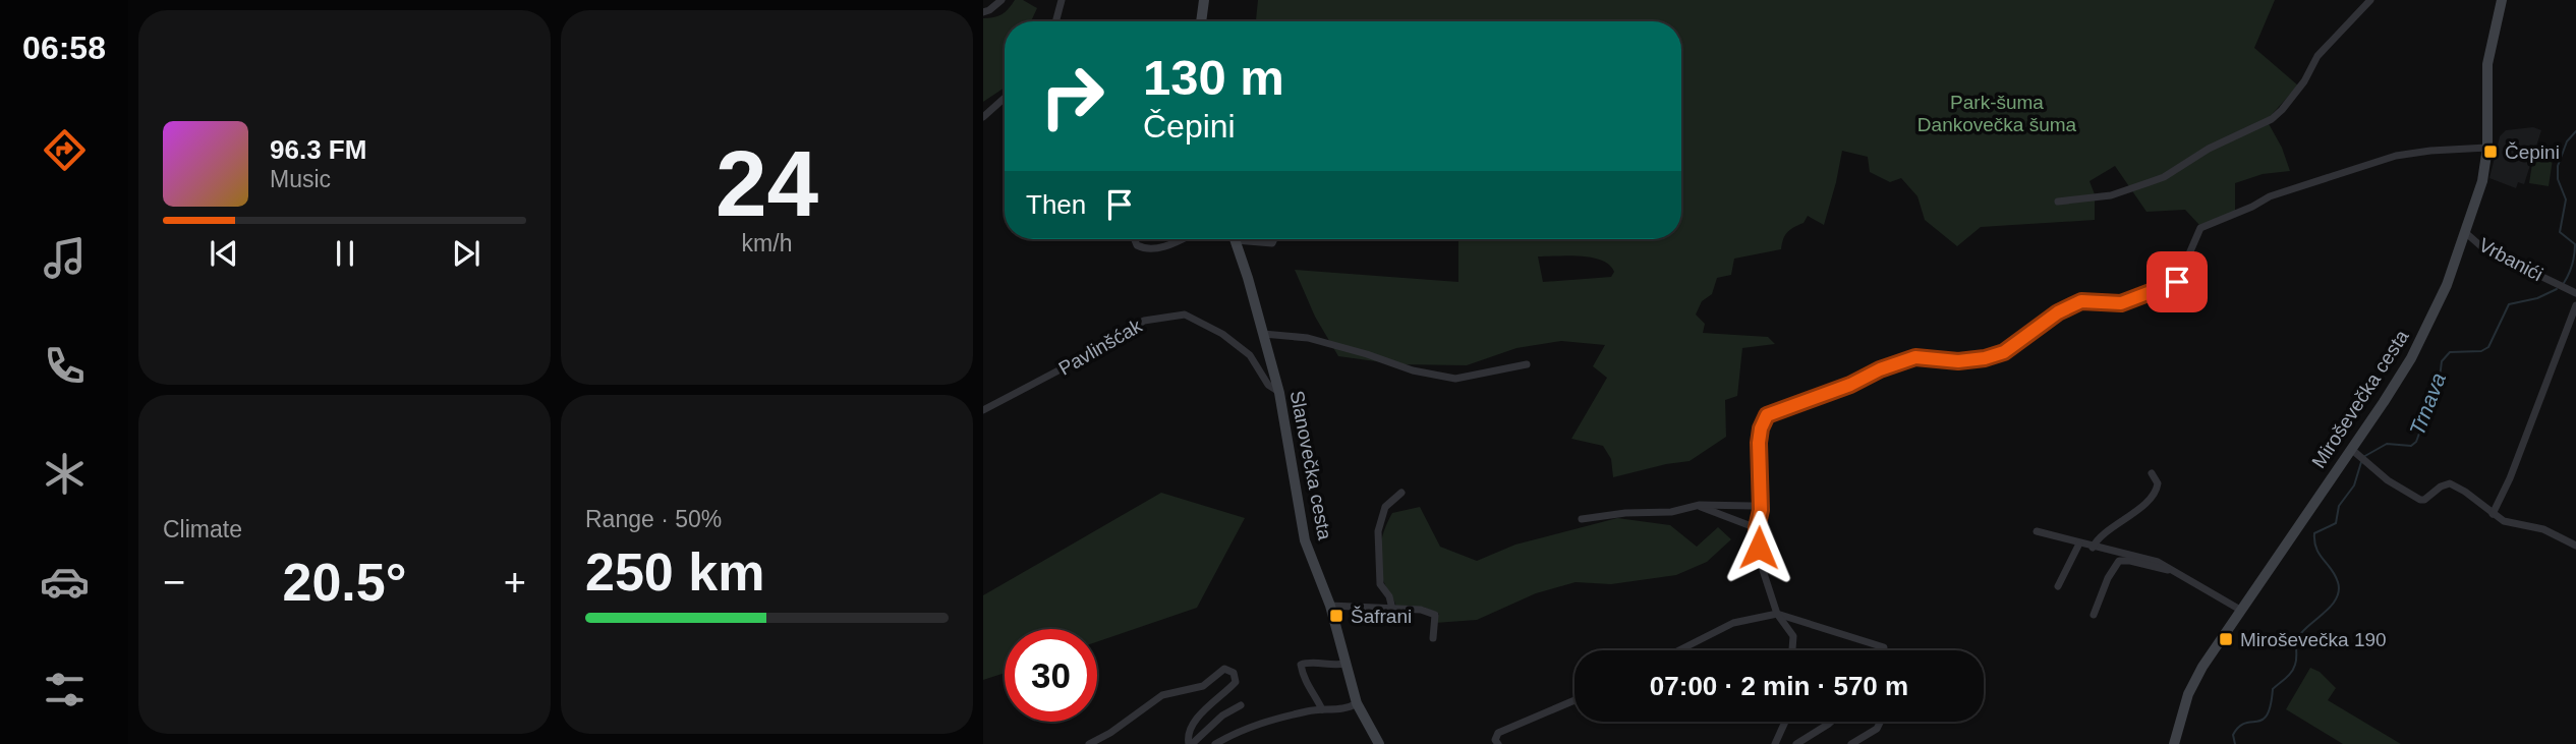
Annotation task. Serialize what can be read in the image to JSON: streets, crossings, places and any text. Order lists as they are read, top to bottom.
{
  "streets": {
    "main road": ["Miroševečka cesta", "Slanovečka cesta"],
    "street": ["Vrbanići", "Pavlinšćak"]
  },
  "crossings": [
    ["Vrbanići", "Miroševečka cesta"],
    ["Pavlinšćak", "Slanovečka cesta"]
  ],
  "water": ["Trnava"],
  "parks": ["Park-šuma Dankovečka šuma"],
  "places": {
    "transit": ["Čepini", "Šafrani", "Miroševečka 190"]
  },
  "page": {
    "tabs": "06:58",
    "tile": [
      ["24", "km/h"],
      "Climate",
      ["Range · 50%", "250 km"]
    ],
    "turn": ["130 m", "Čepini"],
    "song": ["96.3 FM", "Music"],
    "then": "Then",
    "heat": ["−", "20.5°", "+"],
    "limit": "30",
    "trip": "07:00 · 2 min · 570 m"
  }
}
